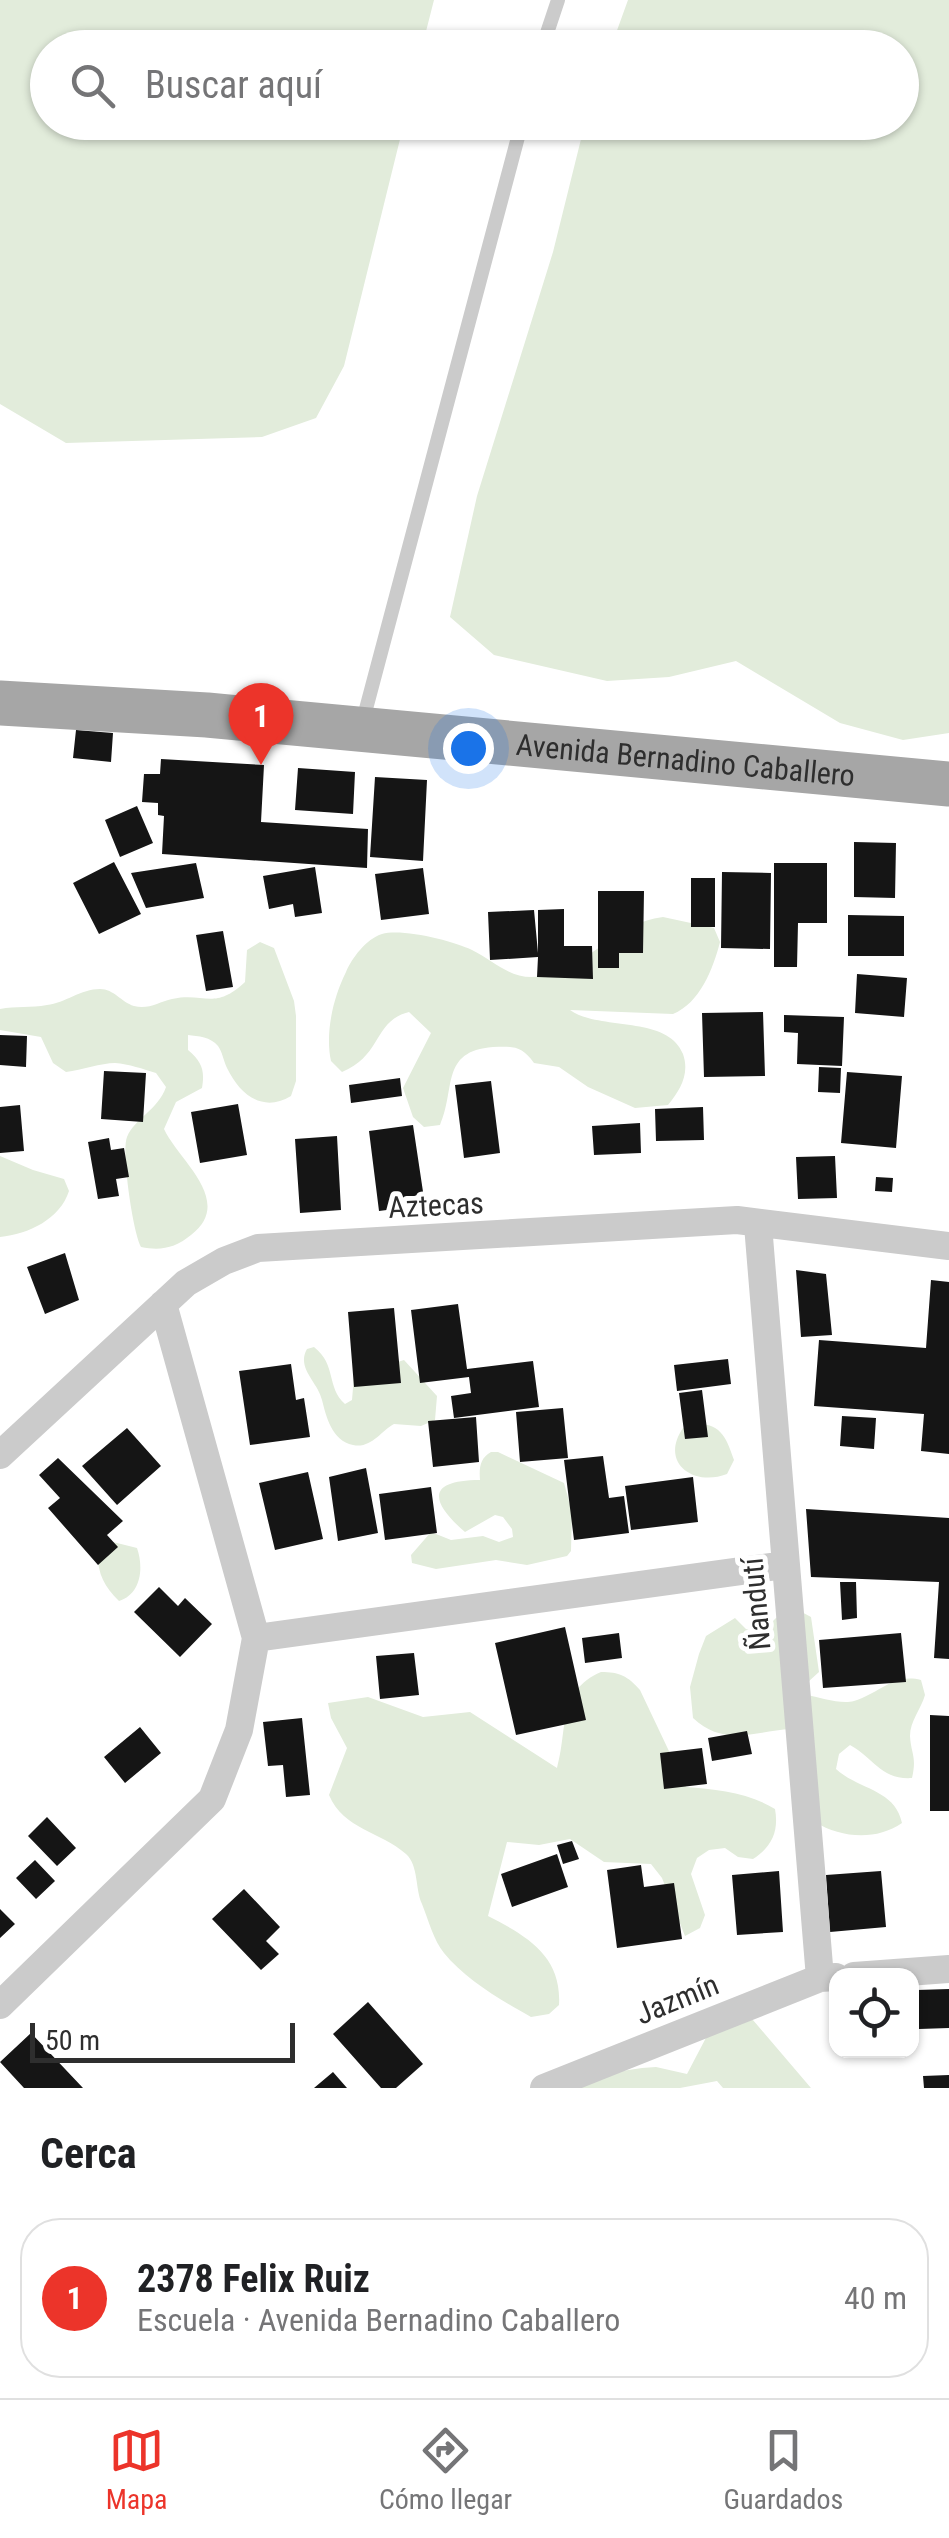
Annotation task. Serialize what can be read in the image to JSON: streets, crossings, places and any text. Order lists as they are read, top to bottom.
{
  "streets": {
    "main road": ["Avenida Bernadino Caballero"],
    "street": ["Aztecas", "Ñandutí", "Jazmín"]
  },
  "crossings": [
    ["Aztecas", "Ñandutí"],
    ["Ñandutí", "Jazmín"]
  ],
  "scale_bar": "50 m",
  "page": {
    "search": "Buscar aquí",
    "pins": "1",
    "scale": "50 m",
    "heading": "Cerca",
    "list": [
      {
        "mark": "1",
        "name": "2378 Felix Ruiz",
        "note": "Escuela · Avenida Bernadino Caballero",
        "value": "40 m"
      }
    ],
    "nav": ["Mapa", "Cómo llegar", "Guardados"]
  }
}
